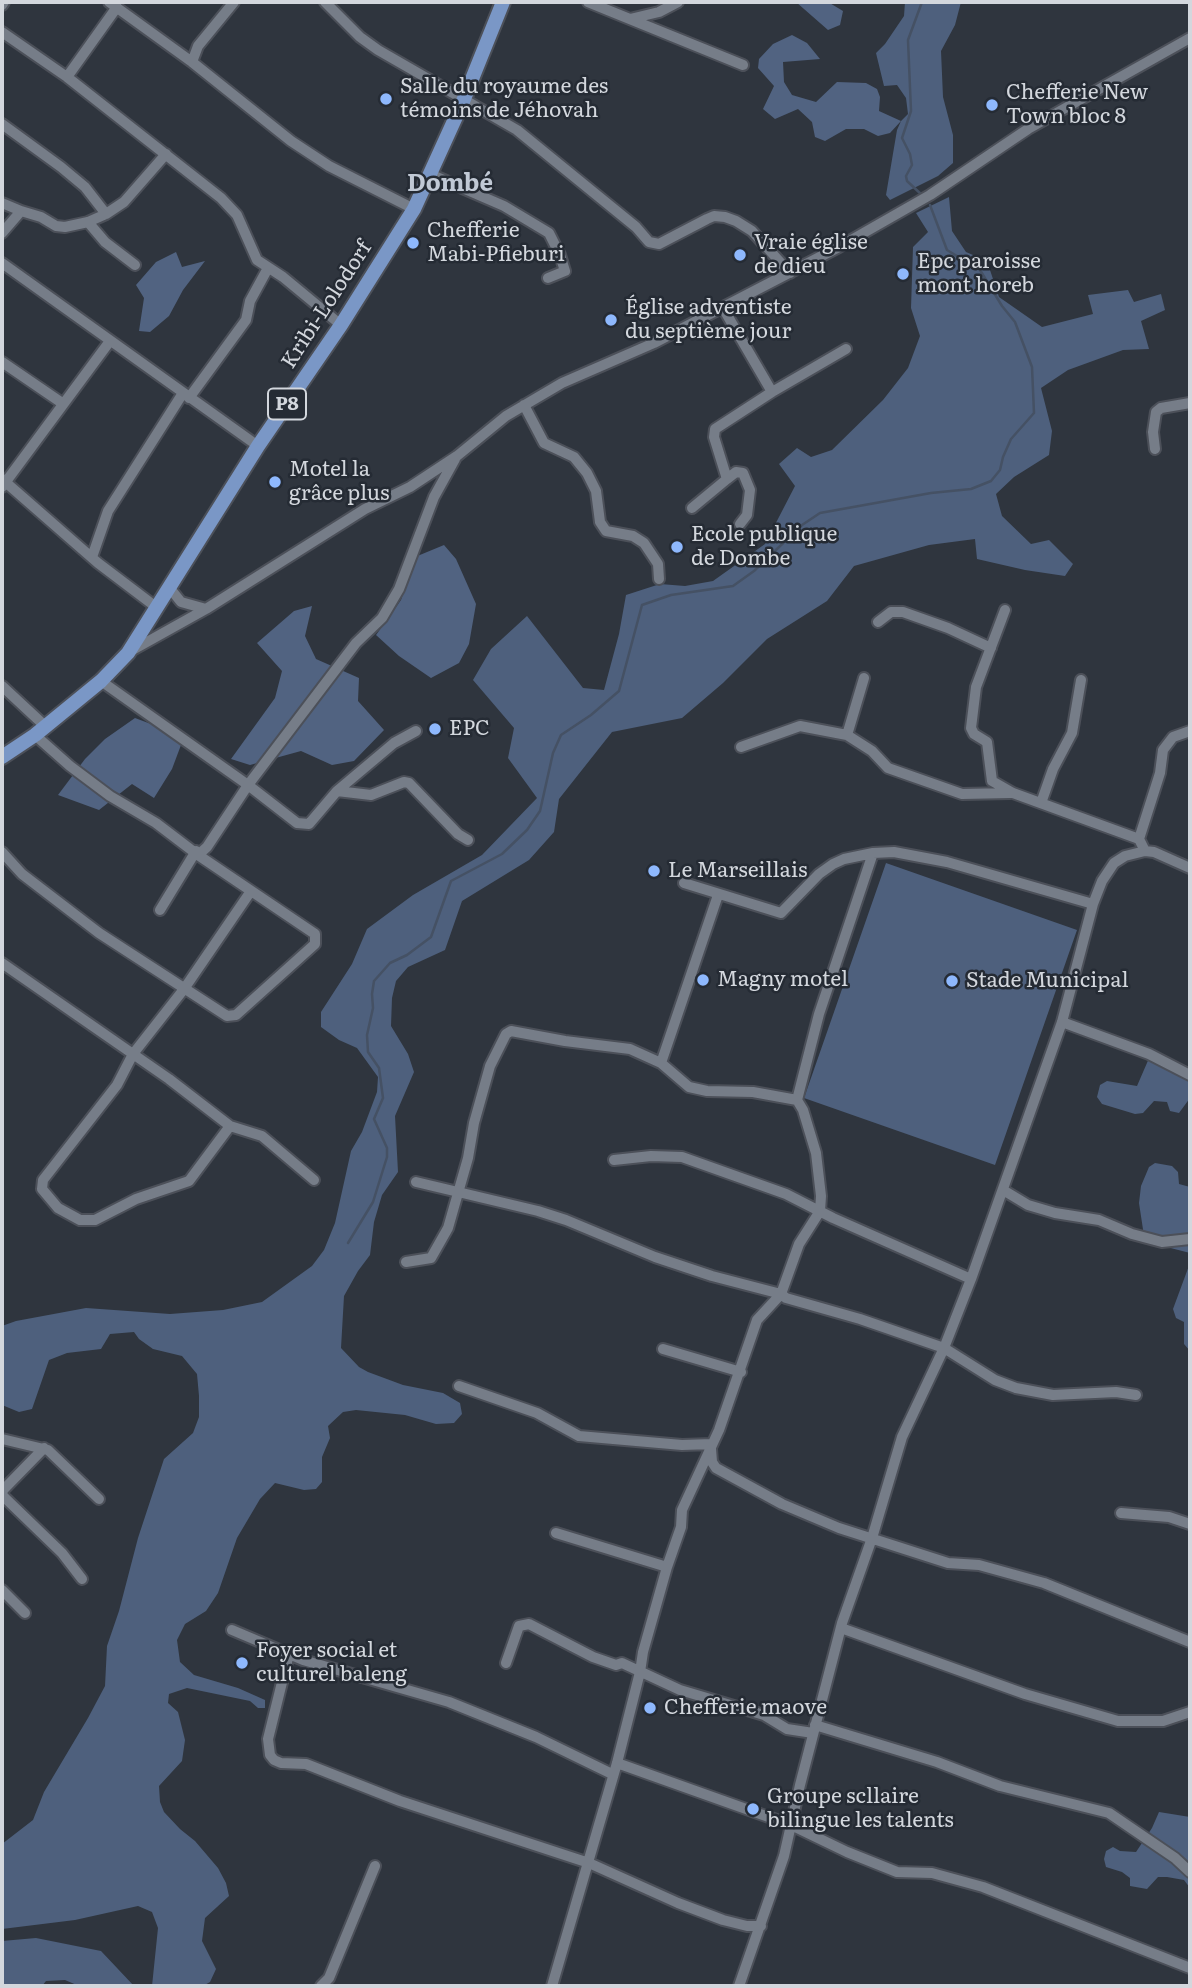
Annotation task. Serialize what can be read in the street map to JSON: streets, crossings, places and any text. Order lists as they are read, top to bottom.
{
  "streets": {
    "main road": ["Kribi-Lolodorf", "P8"]
  },
  "districts": ["Dombé"],
  "places": [
    "Salle du royaume des témoins de Jéhovah",
    "Chefferie New Town bloc 8",
    "Chefferie Mabi-Pfieburi",
    "Vraie église de dieu",
    "Epc paroisse mont horeb",
    "Église adventiste du septième jour",
    "Motel la grâce plus",
    "Ecole publique de Dombe",
    "EPC",
    "Le Marseillais",
    "Magny motel",
    "Stade Municipal",
    "Foyer social et culturel baleng",
    "Chefferie maove",
    "Groupe scllaire bilingue les talents"
  ]
}
